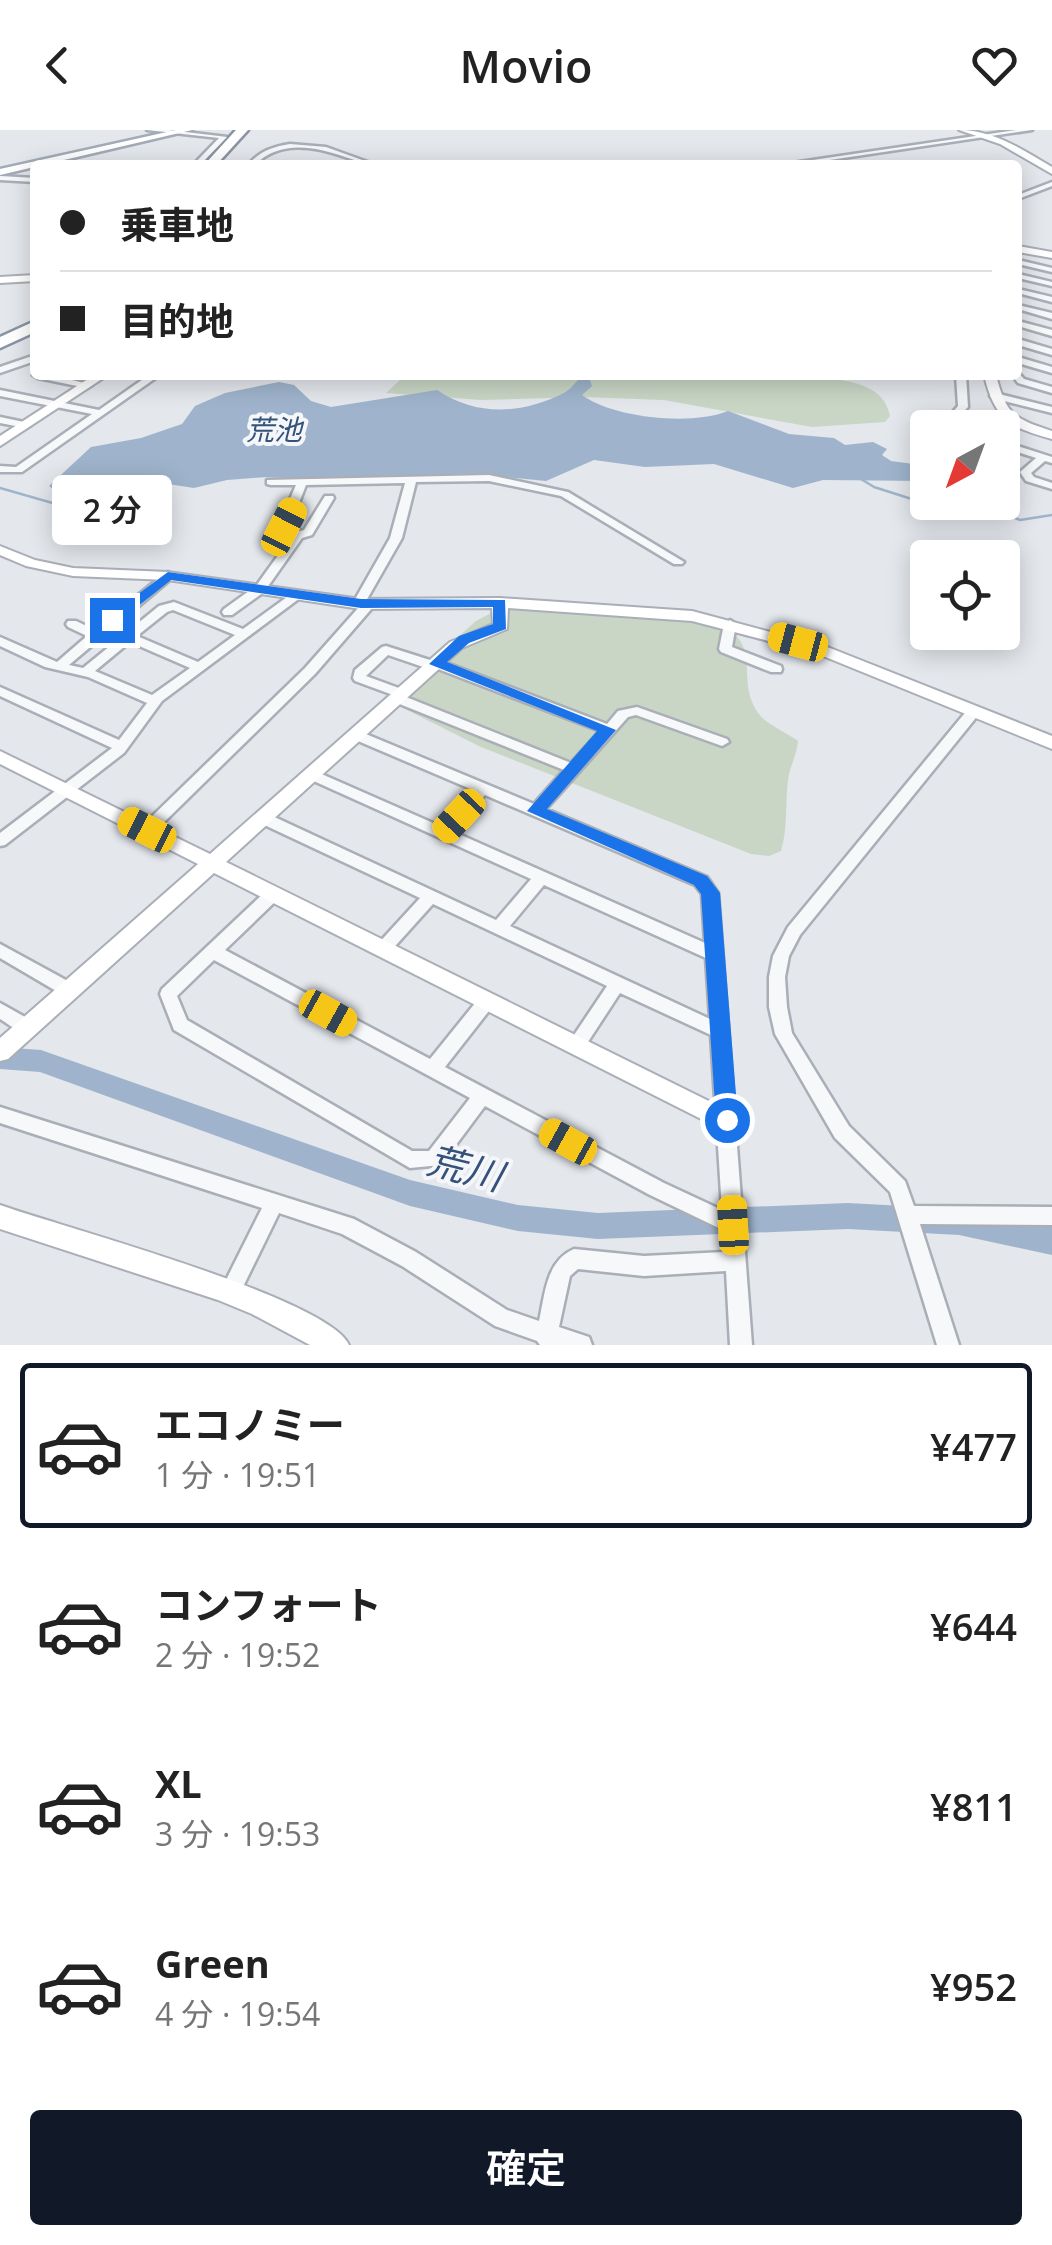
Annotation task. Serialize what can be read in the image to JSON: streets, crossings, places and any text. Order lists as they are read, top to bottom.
{
  "water": ["荒池", "荒川"],
  "north": "bottom left",
  "page": {
    "header": "Movio",
    "banner": ["乗車地", "目的地"],
    "bubble": "2 分",
    "list": [
      {
        "name": "エコノミー",
        "note": "1 分 · 19:51",
        "value": "¥477"
      },
      {
        "name": "コンフォート",
        "note": "2 分 · 19:52",
        "value": "¥644"
      },
      {
        "name": "XL",
        "note": "3 分 · 19:53",
        "value": "¥811"
      },
      {
        "name": "Green",
        "note": "4 分 · 19:54",
        "value": "¥952"
      }
    ],
    "buttons": "確定"
  }
}
